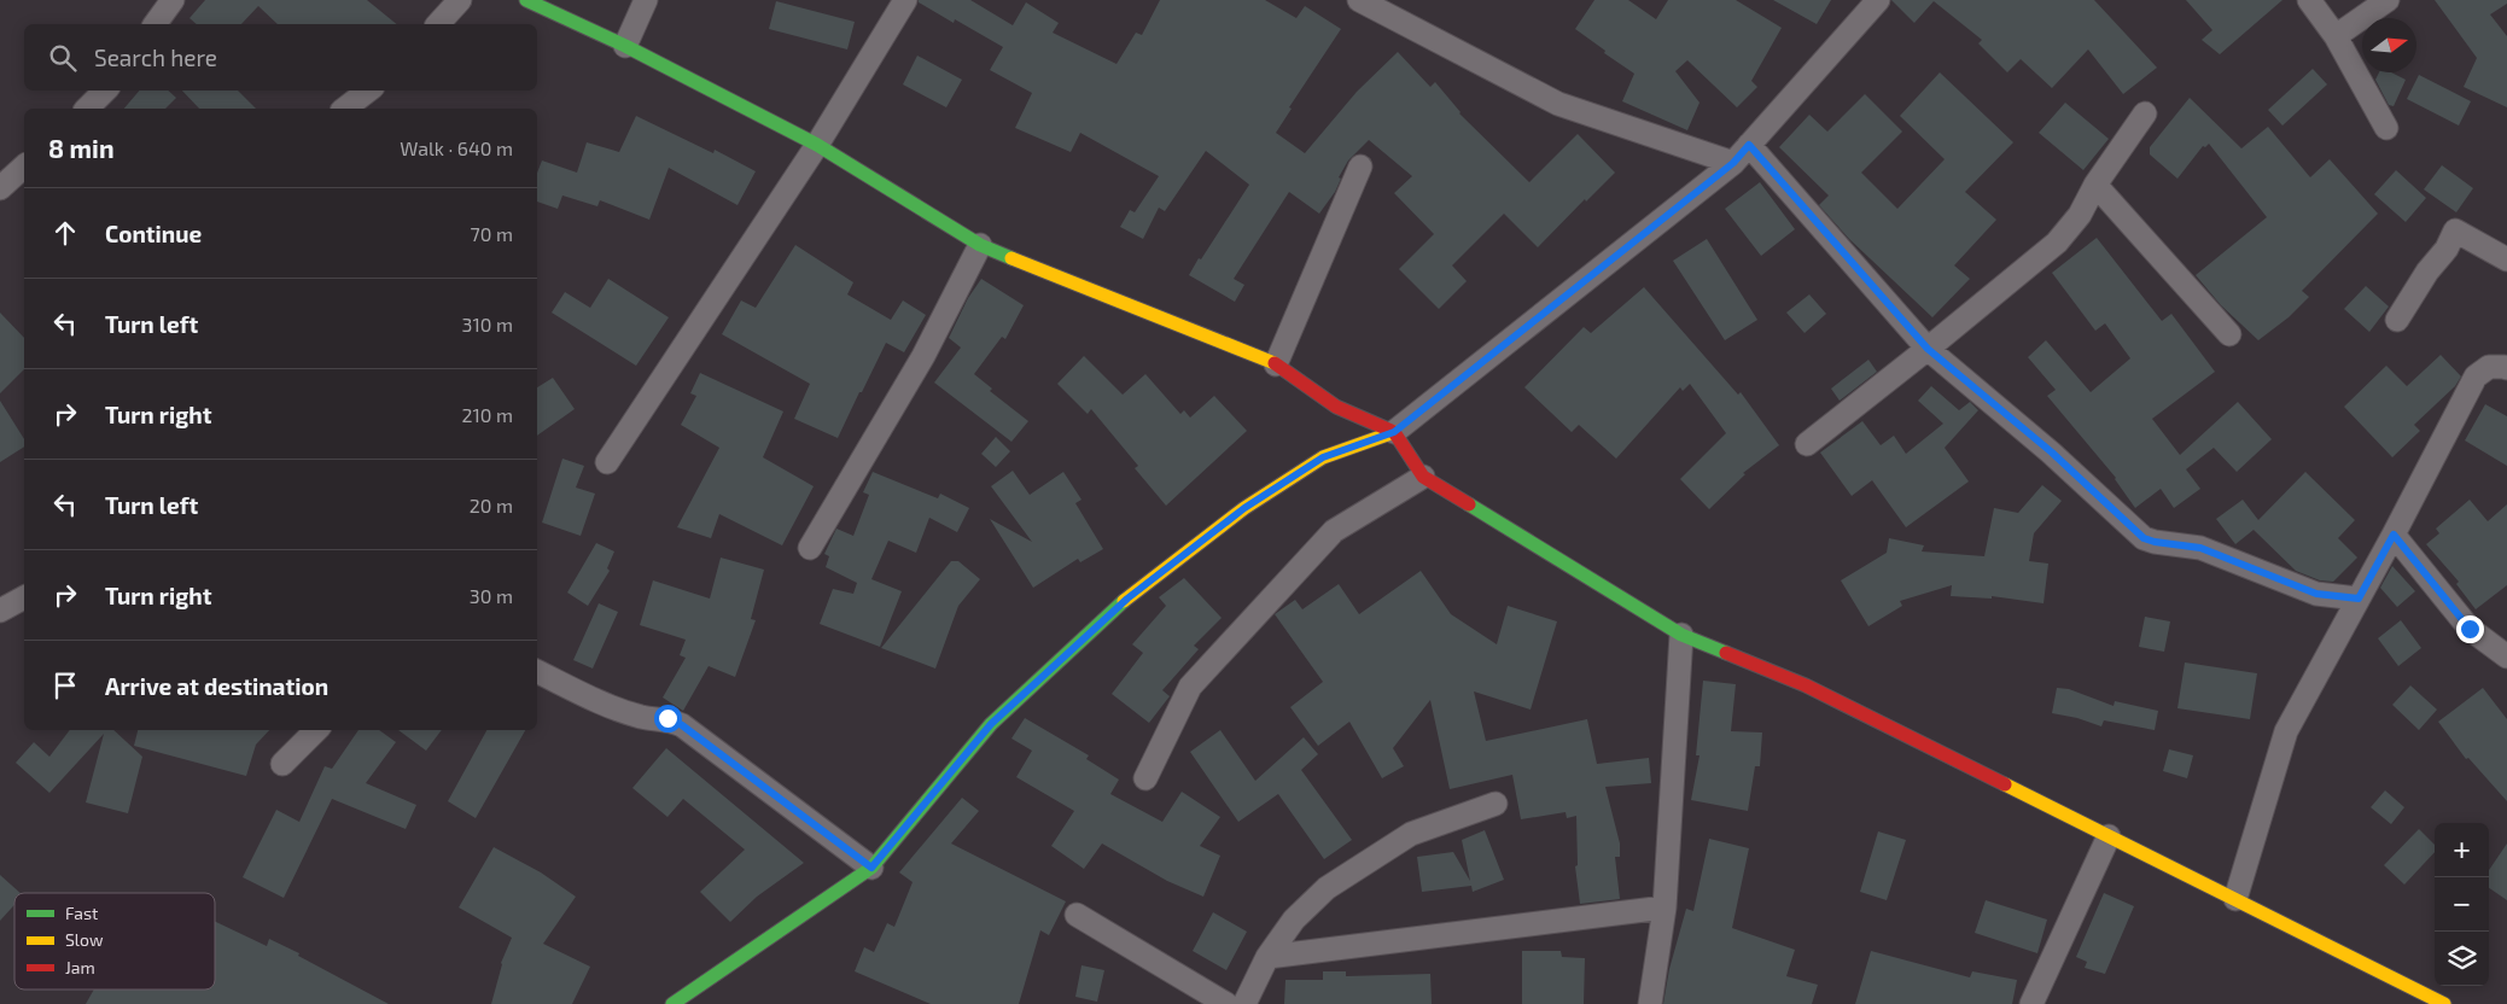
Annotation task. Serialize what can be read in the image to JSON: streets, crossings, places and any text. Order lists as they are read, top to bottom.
{
  "legend": ["Fast", "Slow", "Jam"],
  "north": "right",
  "page": {
    "search": "Search here",
    "heading": ["8 min", "Walk · 640 m"],
    "list": [
      ["Continue", "70 m"],
      ["Turn left", "310 m"],
      ["Turn right", "210 m"],
      ["Turn left", "20 m"],
      ["Turn right", "30 m"],
      "Arrive at destination"
    ],
    "map_buttons": ["+", "−"]
  }
}
